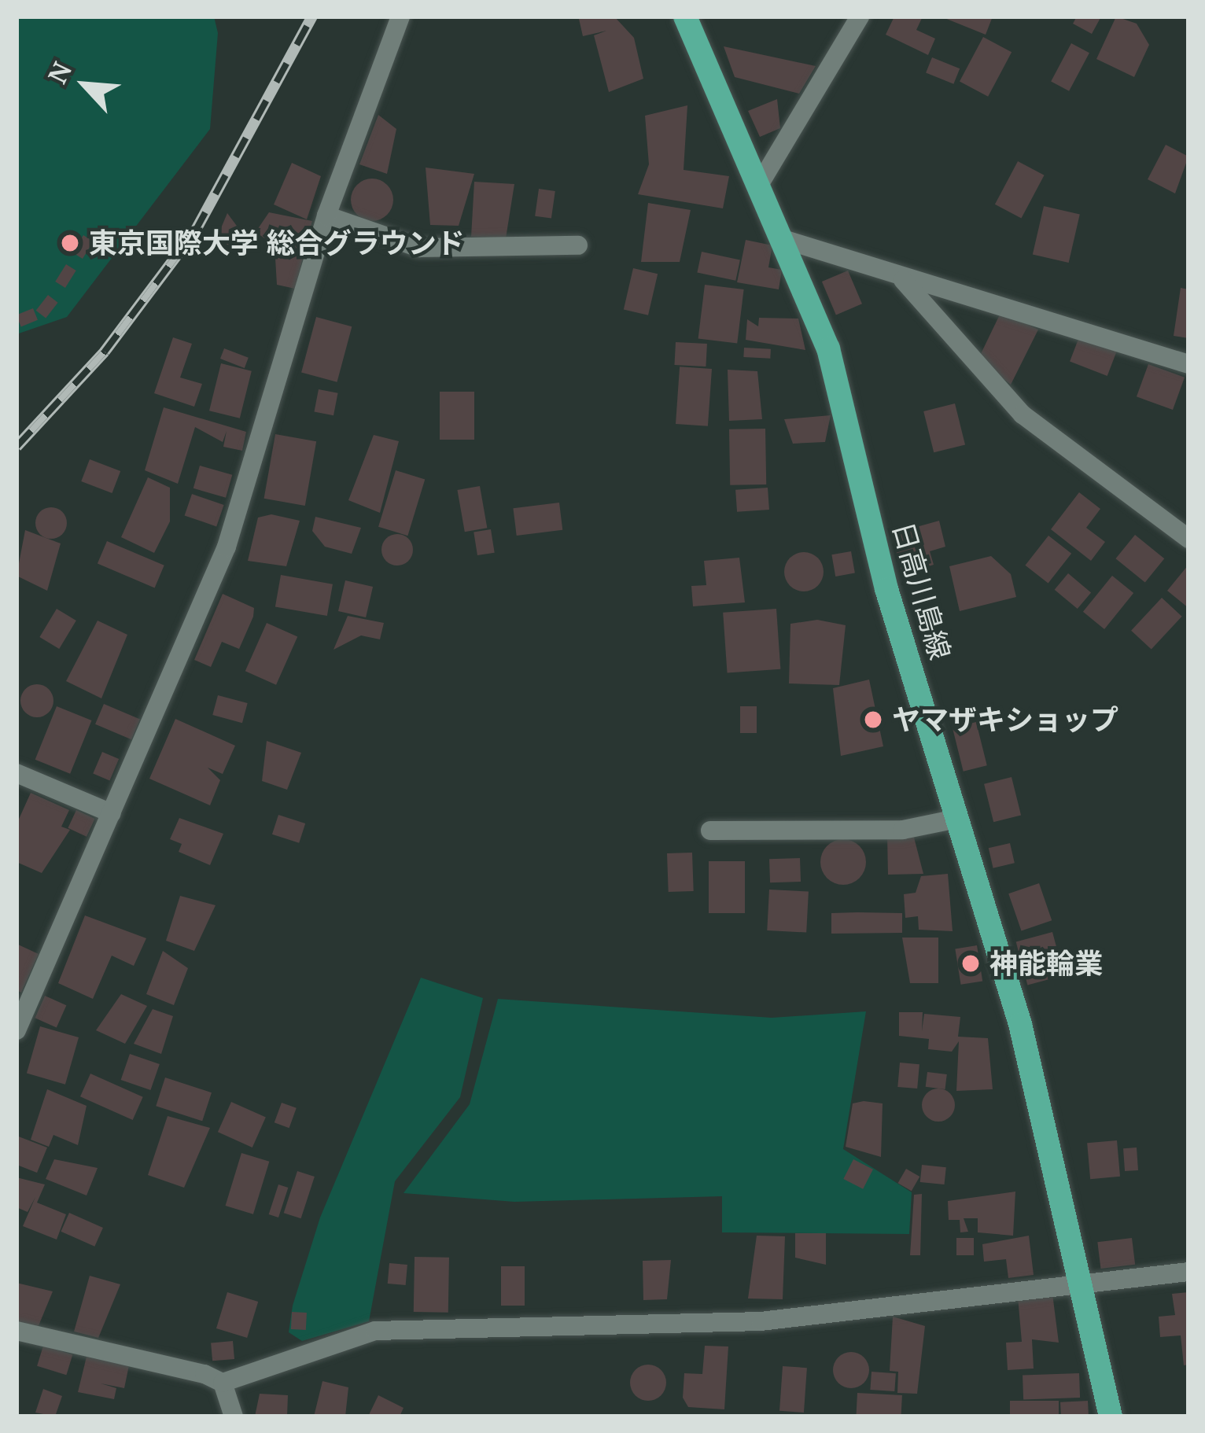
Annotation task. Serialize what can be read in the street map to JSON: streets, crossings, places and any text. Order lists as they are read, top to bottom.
{
  "streets": {
    "main road": ["日高川島線"]
  },
  "places": ["東京国際大学 総合グラウンド", "ヤマザキショップ", "神能輪業"],
  "north": "top left"
}
